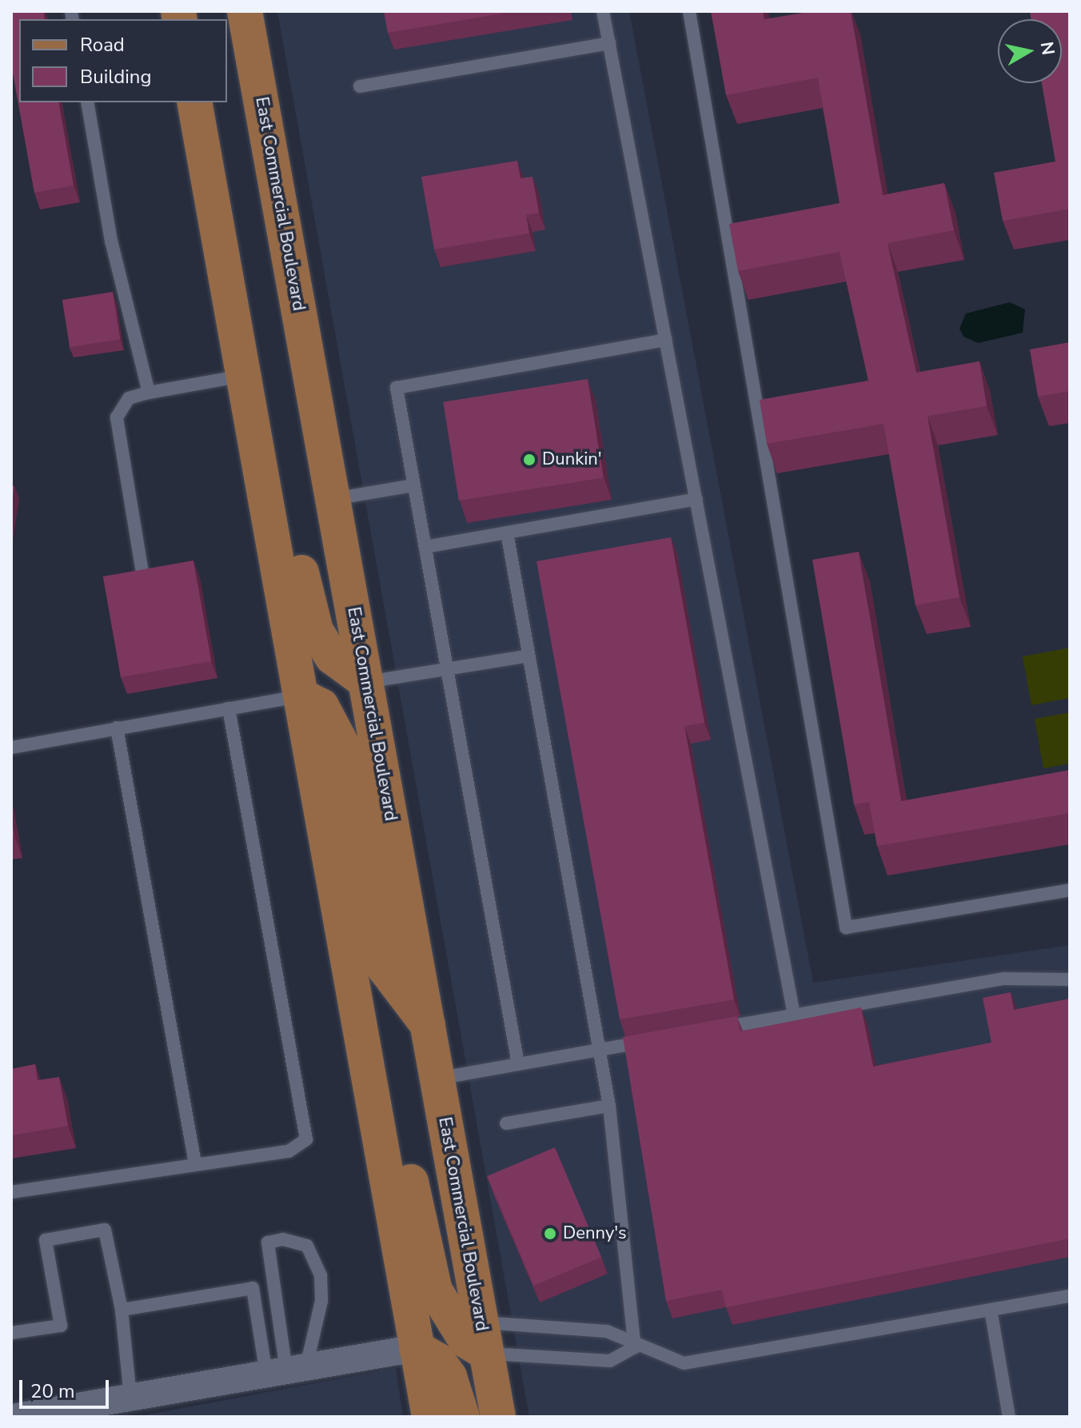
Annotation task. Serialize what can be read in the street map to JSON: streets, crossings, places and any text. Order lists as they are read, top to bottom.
{
  "streets": {
    "main road": ["East Commercial Boulevard"]
  },
  "places": ["Dunkin'", "Denny's"],
  "legend": ["Road", "Building"],
  "scale_bar": "20 m",
  "north": "right"
}
